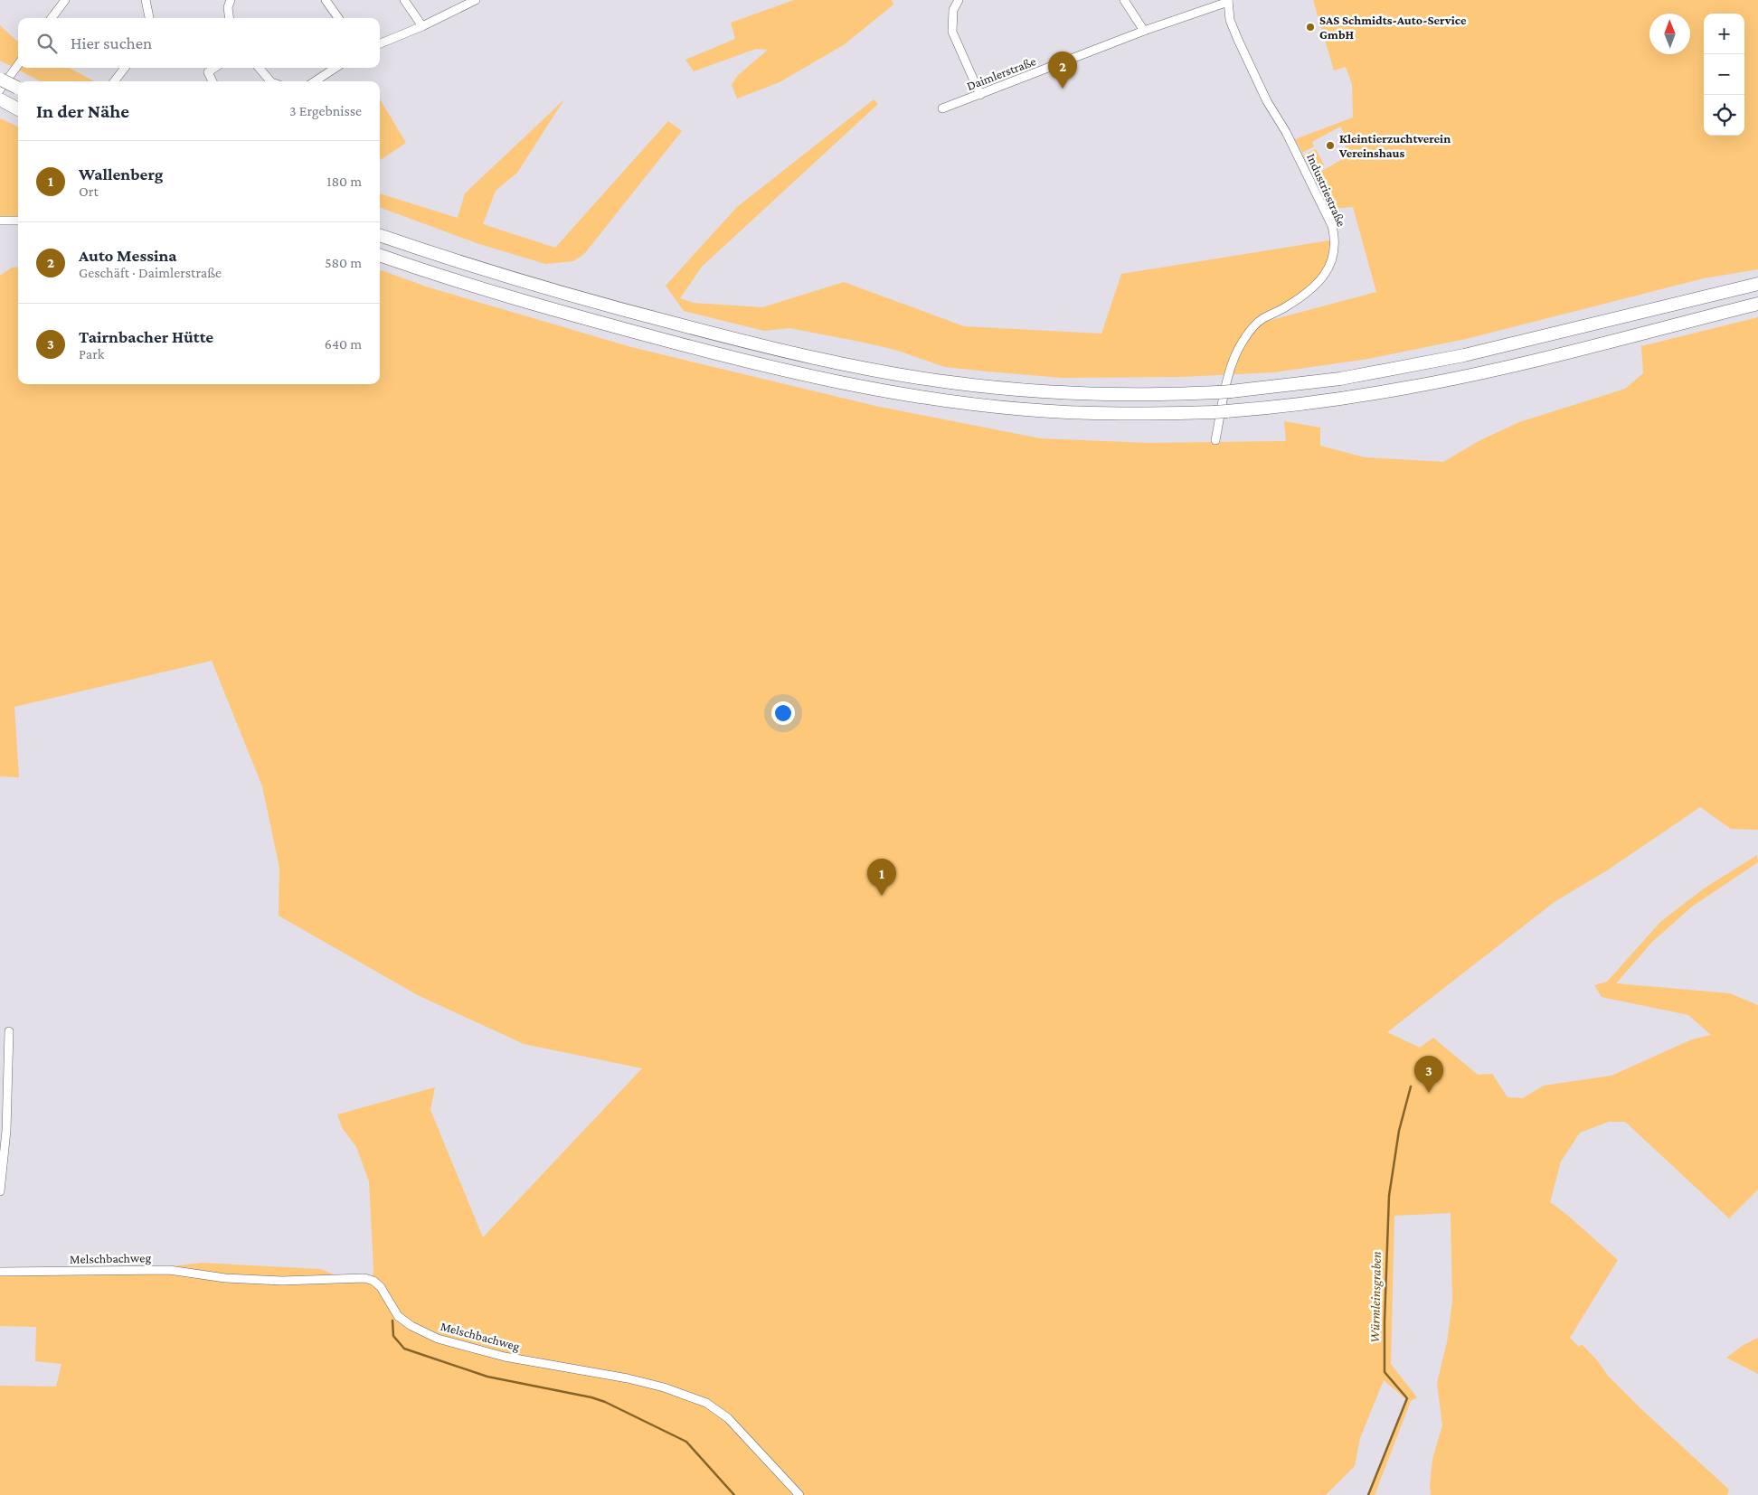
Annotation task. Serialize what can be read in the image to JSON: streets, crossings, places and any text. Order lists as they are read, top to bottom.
{
  "streets": {
    "street": ["Daimlerstraße", "Industriestraße", "Melschbachweg"]
  },
  "crossings": [
    ["Daimlerstraße", "Industriestraße"]
  ],
  "water": ["Würmleinsgraben"],
  "places": ["SAS Schmidts-Auto-Service GmbH", "Kleintierzuchtverein Vereinshaus"],
  "north": "top",
  "page": {
    "map_buttons": ["+", "−"],
    "search": "Hier suchen",
    "pins": ["2", "1", "3"],
    "heading": ["In der Nähe", "3 Ergebnisse"],
    "list": [
      {
        "mark": "1",
        "name": "Wallenberg",
        "note": "Ort",
        "value": "180 m"
      },
      {
        "mark": "2",
        "name": "Auto Messina",
        "note": "Geschäft · Daimlerstraße",
        "value": "580 m"
      },
      {
        "mark": "3",
        "name": "Tairnbacher Hütte",
        "note": "Park",
        "value": "640 m"
      }
    ]
  }
}
